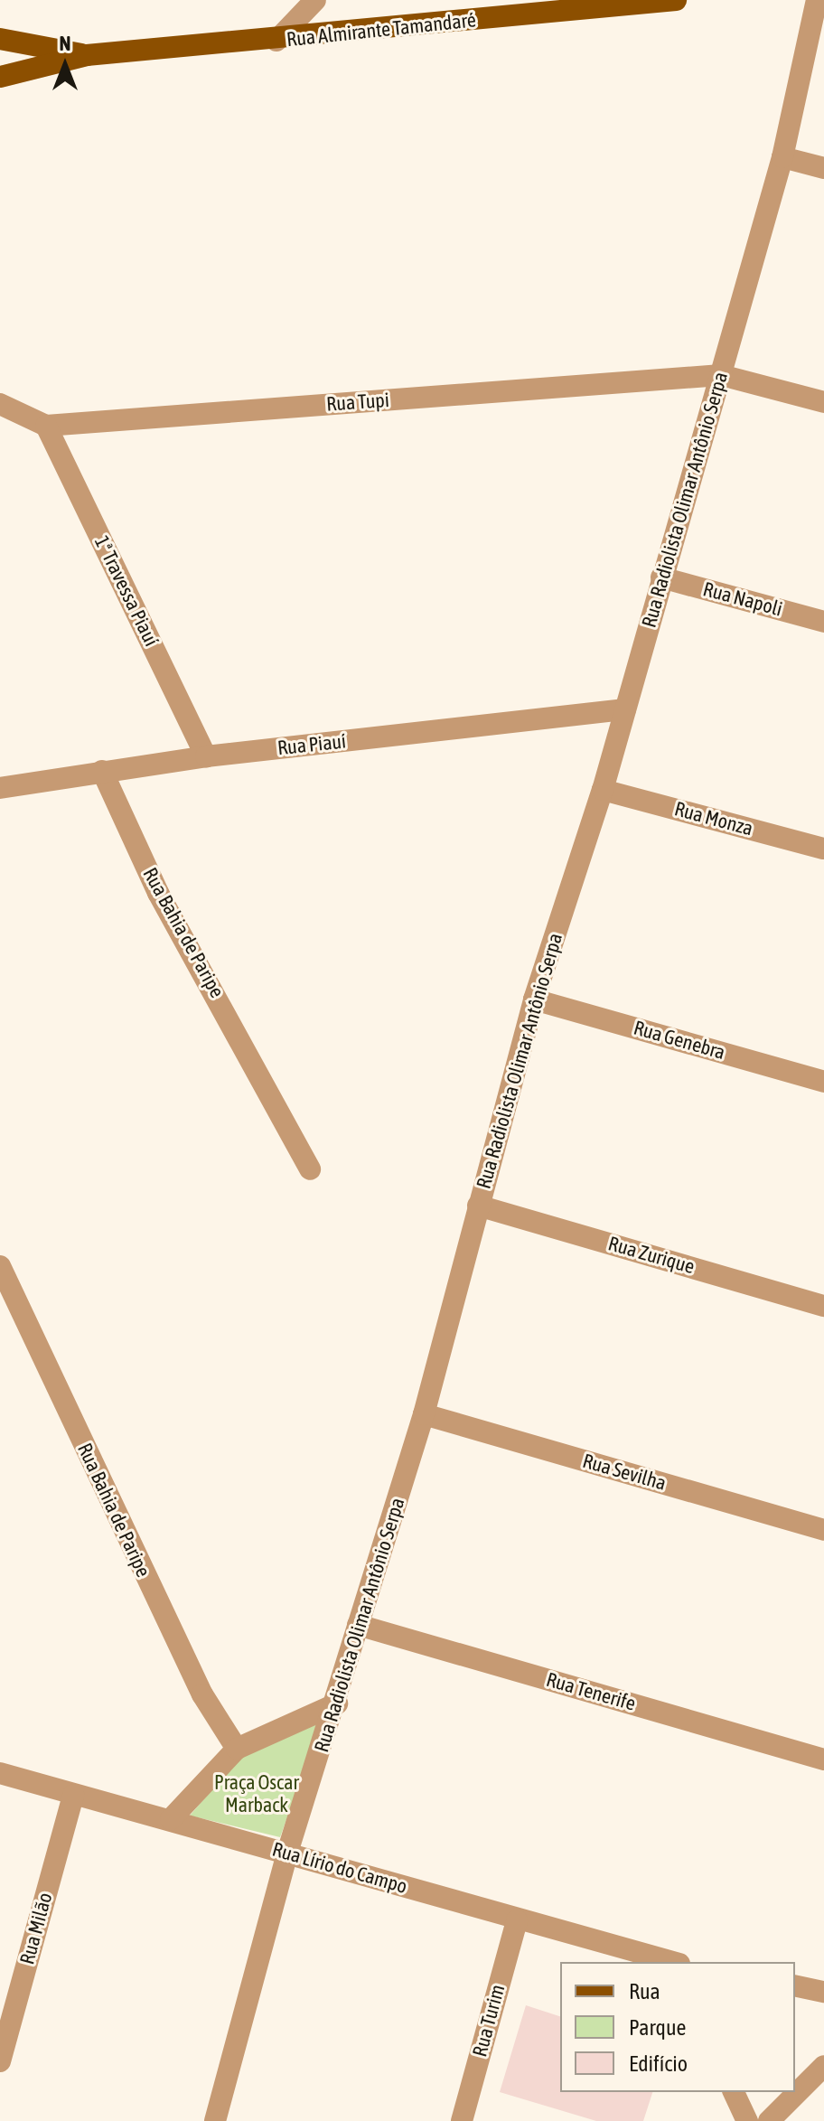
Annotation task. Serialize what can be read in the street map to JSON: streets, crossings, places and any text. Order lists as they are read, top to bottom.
{
  "streets": {
    "main road": ["Rua Almirante Tamandaré"],
    "street": [
      "Rua Tupi",
      "Rua Radiolista Olimar Antônio Serpa",
      "1ª Travessa Piauí",
      "Rua Napoli",
      "Rua Piauí",
      "Rua Monza",
      "Rua Bahia de Paripe",
      "Rua Genebra",
      "Rua Zurique",
      "Rua Sevilha",
      "Rua Tenerife",
      "Rua Lírio do Campo",
      "Rua Milão",
      "Rua Turim"
    ]
  },
  "crossings": [
    ["Rua Tupi", "Rua Radiolista Olimar Antônio Serpa"],
    ["Rua Tupi", "1ª Travessa Piauí"],
    ["Rua Radiolista Olimar Antônio Serpa", "Rua Napoli"],
    ["Rua Radiolista Olimar Antônio Serpa", "Rua Piauí"],
    ["Rua Radiolista Olimar Antônio Serpa", "Rua Monza"],
    ["Rua Radiolista Olimar Antônio Serpa", "Rua Genebra"],
    ["Rua Radiolista Olimar Antônio Serpa", "Rua Zurique"],
    ["Rua Radiolista Olimar Antônio Serpa", "Rua Sevilha"],
    ["Rua Radiolista Olimar Antônio Serpa", "Rua Tenerife"],
    ["Rua Radiolista Olimar Antônio Serpa", "Rua Lírio do Campo"],
    ["1ª Travessa Piauí", "Rua Piauí"],
    ["Rua Piauí", "Rua Bahia de Paripe"],
    ["Rua Lírio do Campo", "Rua Milão"],
    ["Rua Lírio do Campo", "Rua Turim"]
  ],
  "parks": ["Praça Oscar Marback"],
  "legend": ["Rua", "Parque", "Edifício"],
  "north": "top"
}
